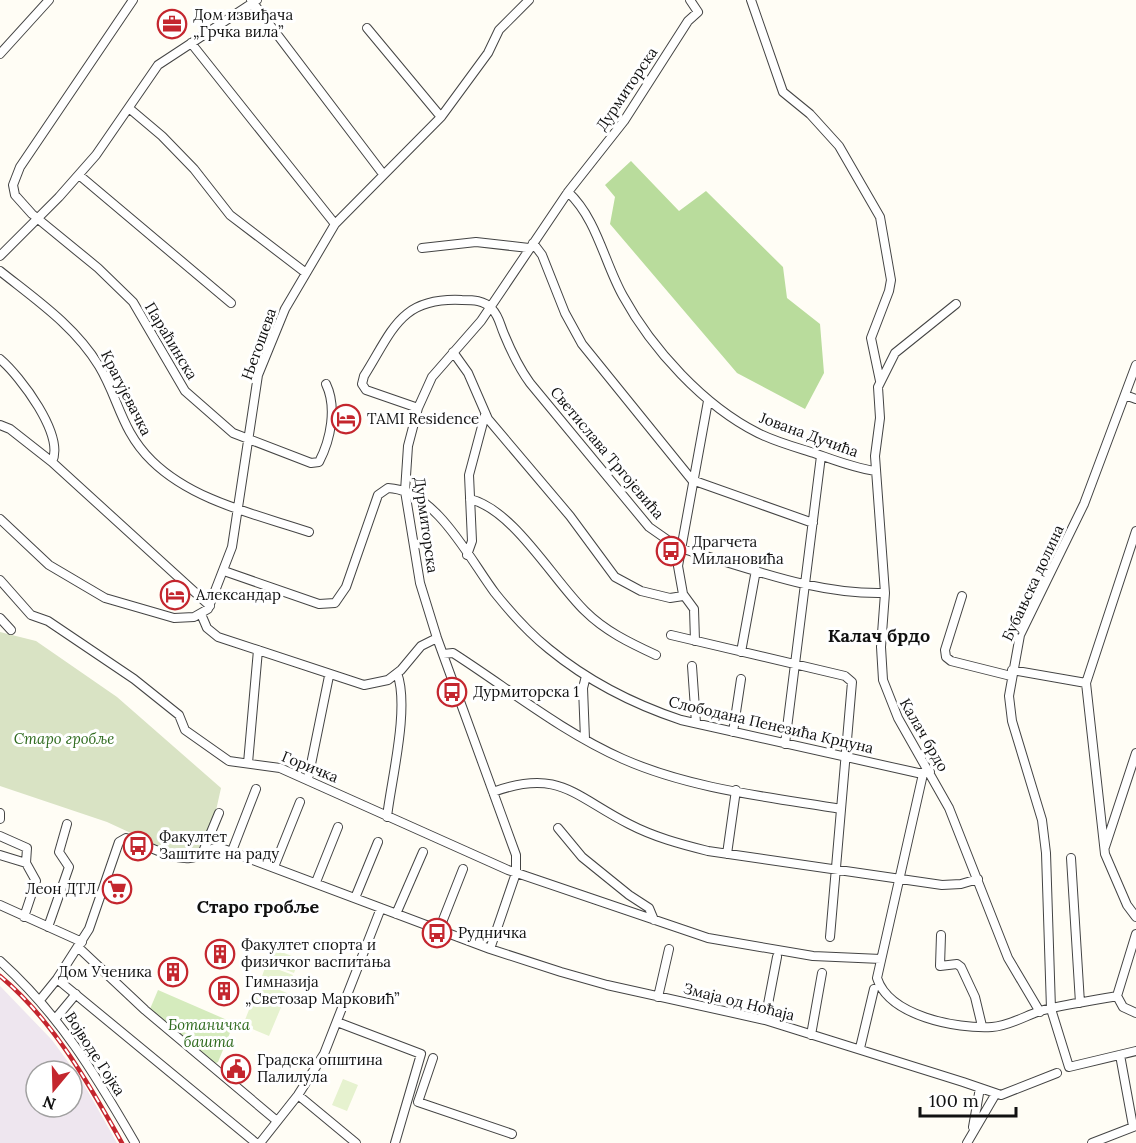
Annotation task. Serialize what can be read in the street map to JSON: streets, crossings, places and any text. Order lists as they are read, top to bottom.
{
  "streets": {
    "street": [
      "Дурмиторска",
      "Параћинска",
      "Његошева",
      "Крагујевачка",
      "Јована Дучића",
      "Светислава Тргојевића",
      "Бубањска долина",
      "Слободана Пенезића Крцуна",
      "Калач брдо",
      "Горичка",
      "Змаја од Ноћаја",
      "Војводе Гојка"
    ]
  },
  "crossings": [
    ["Дурмиторска", "Јована Дучића"],
    ["Дурмиторска", "Светислава Тргојевића"],
    ["Дурмиторска", "Слободана Пенезића Крцуна"],
    ["Дурмиторска", "Горичка"],
    ["Дурмиторска", "Змаја од Ноћаја"],
    ["Параћинска", "Његошева"],
    ["Његошева", "Крагујевачка"],
    ["Јована Дучића", "Калач брдо"],
    ["Светислава Тргојевића", "Калач брдо"],
    ["Слободана Пенезића Крцуна", "Калач брдо"]
  ],
  "districts": ["Калач брдо", "Старо гробље"],
  "parks": ["Старо гробље", "Ботаничка башта"],
  "places": {
    "office": ["Дом извиђача „Грчка вила”"],
    "hotel": ["TAMI Residence", "Александар"],
    "bus stop": [
      "Драгчета Милановића",
      "Дурмиторска 1",
      "Факултет Заштите на раду",
      "Рудничка"
    ],
    "supermarket": ["Леон ДТЛ"],
    "building": ["Факултет спорта и физичког васпитања", "Дом Ученика", "Гимназија „Светозар Марковић”"],
    "public building": ["Градска општина Палилула"]
  },
  "scale_bar": "100 m",
  "north": "bottom"
}
